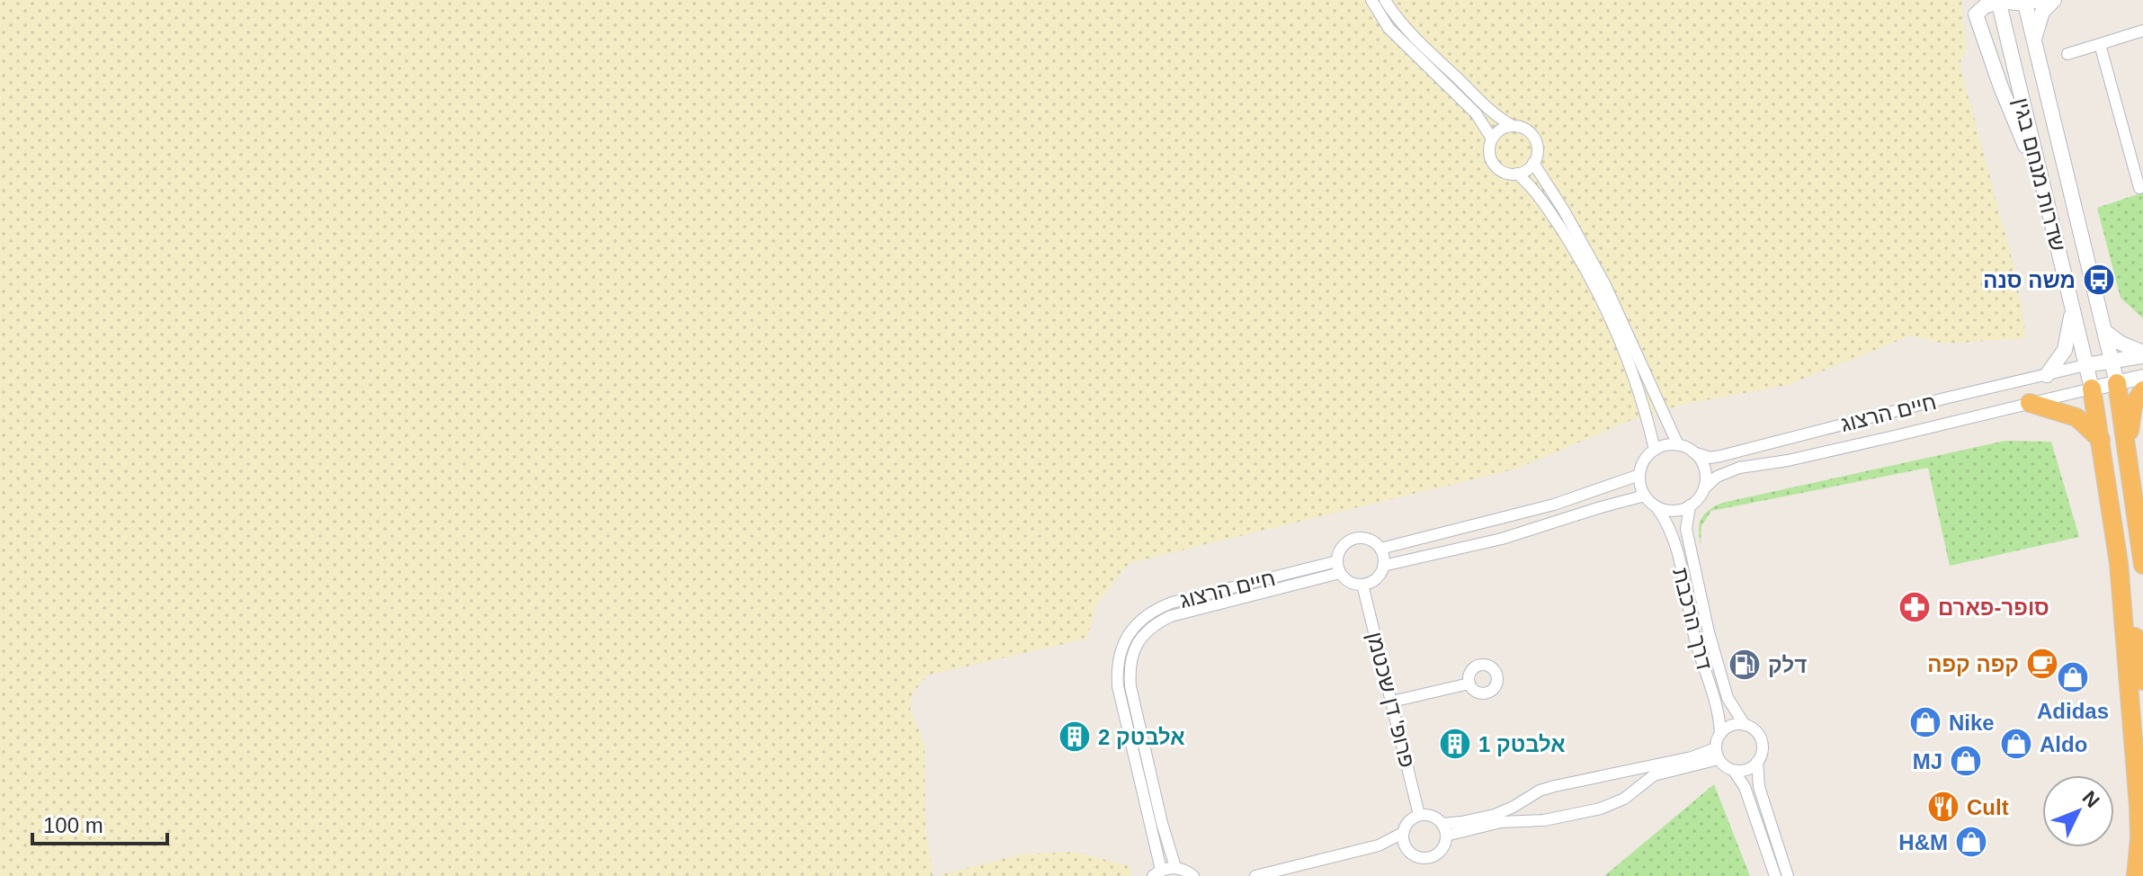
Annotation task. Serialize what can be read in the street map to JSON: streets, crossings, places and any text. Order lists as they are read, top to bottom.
{
  "streets": {
    "main road": ["שדרות מנחם בגין"],
    "street": ["חיים הרצוג", "דרך הרכבת", "פרופ' דן שכטמן"]
  },
  "crossings": [
    ["שדרות מנחם בגין", "חיים הרצוג"],
    ["חיים הרצוג", "דרך הרכבת"],
    ["חיים הרצוג", "פרופ' דן שכטמן"]
  ],
  "places": {
    "bus stop": ["משה סנה"],
    "pharmacy": ["סופר-פארם"],
    "cafe": ["קפה קפה"],
    "fuel station": ["דלק"],
    "shop": [
      "Adidas",
      "Nike",
      "Aldo",
      "MJ",
      "H&M"
    ],
    "building": ["אלבטק 2", "אלבטק 1"],
    "restaurant": ["Cult"]
  },
  "scale_bar": "100 m",
  "north": "top right"
}
